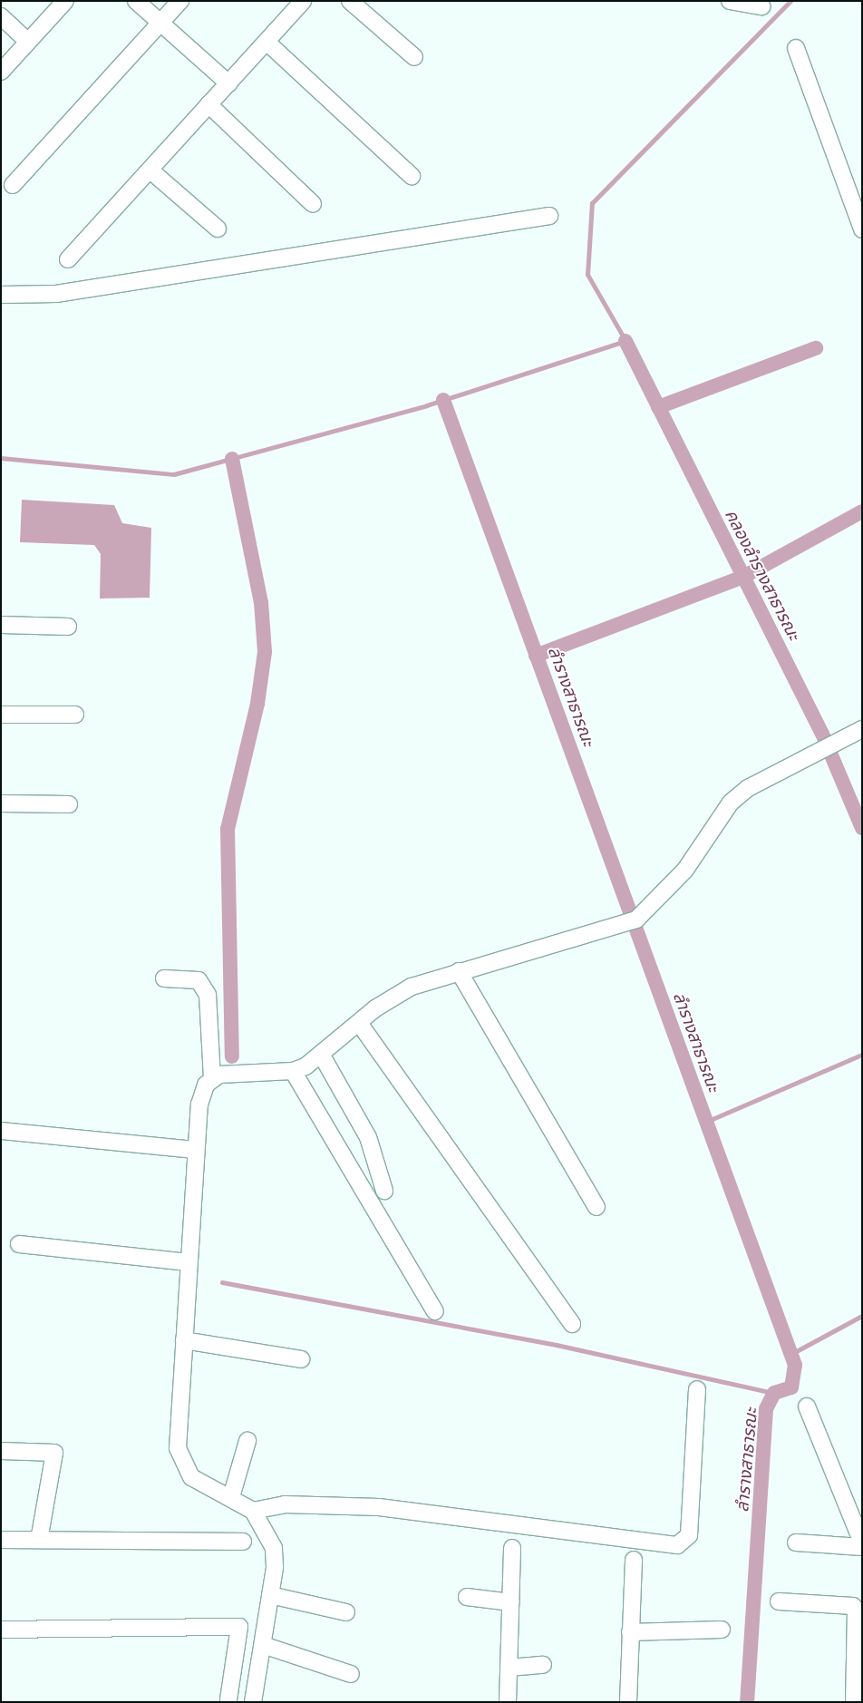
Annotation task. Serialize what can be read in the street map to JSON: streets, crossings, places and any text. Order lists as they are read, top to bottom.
{
  "water": ["คลองลำรางสาธารณะ", "ลำรางสาธารณะ"]
}
